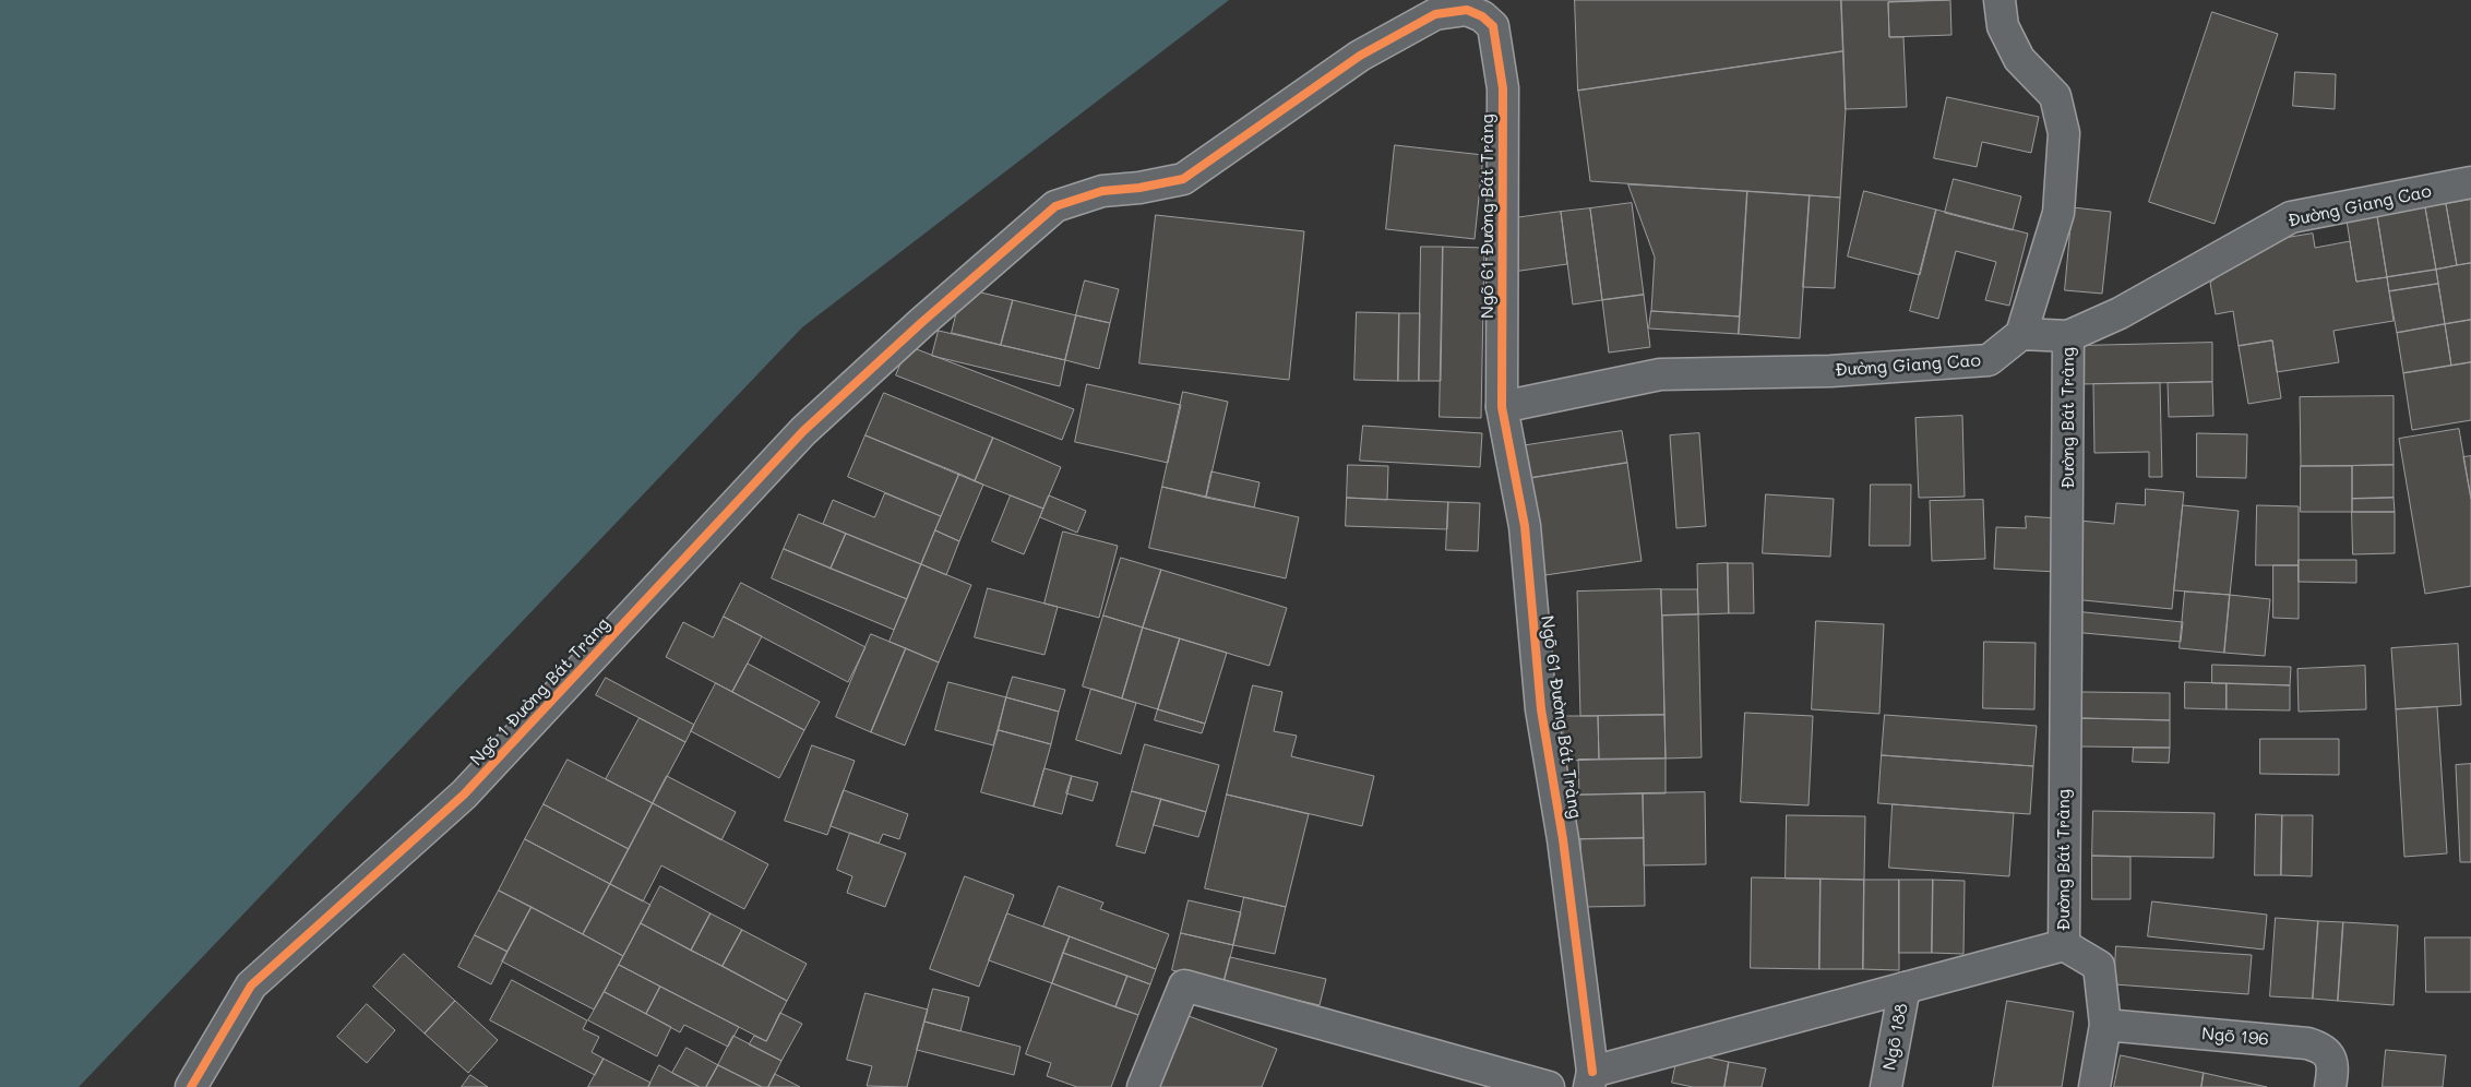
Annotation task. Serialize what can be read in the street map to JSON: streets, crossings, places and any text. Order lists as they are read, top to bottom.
{
  "streets": {
    "street": [
      "Đường Giang Cao",
      "Ngõ 61 Đường Bát Tràng",
      "Đường Bát Tràng",
      "Ngõ 1 Đường Bát Tràng",
      "Ngõ 188",
      "Ngõ 196"
    ]
  },
  "crossings": [
    ["Đường Giang Cao", "Ngõ 61 Đường Bát Tràng"],
    ["Đường Giang Cao", "Đường Bát Tràng"],
    ["Ngõ 61 Đường Bát Tràng", "Đường Bát Tràng"],
    ["Ngõ 61 Đường Bát Tràng", "Ngõ 1 Đường Bát Tràng"],
    ["Đường Bát Tràng", "Ngõ 188"]
  ]
}
